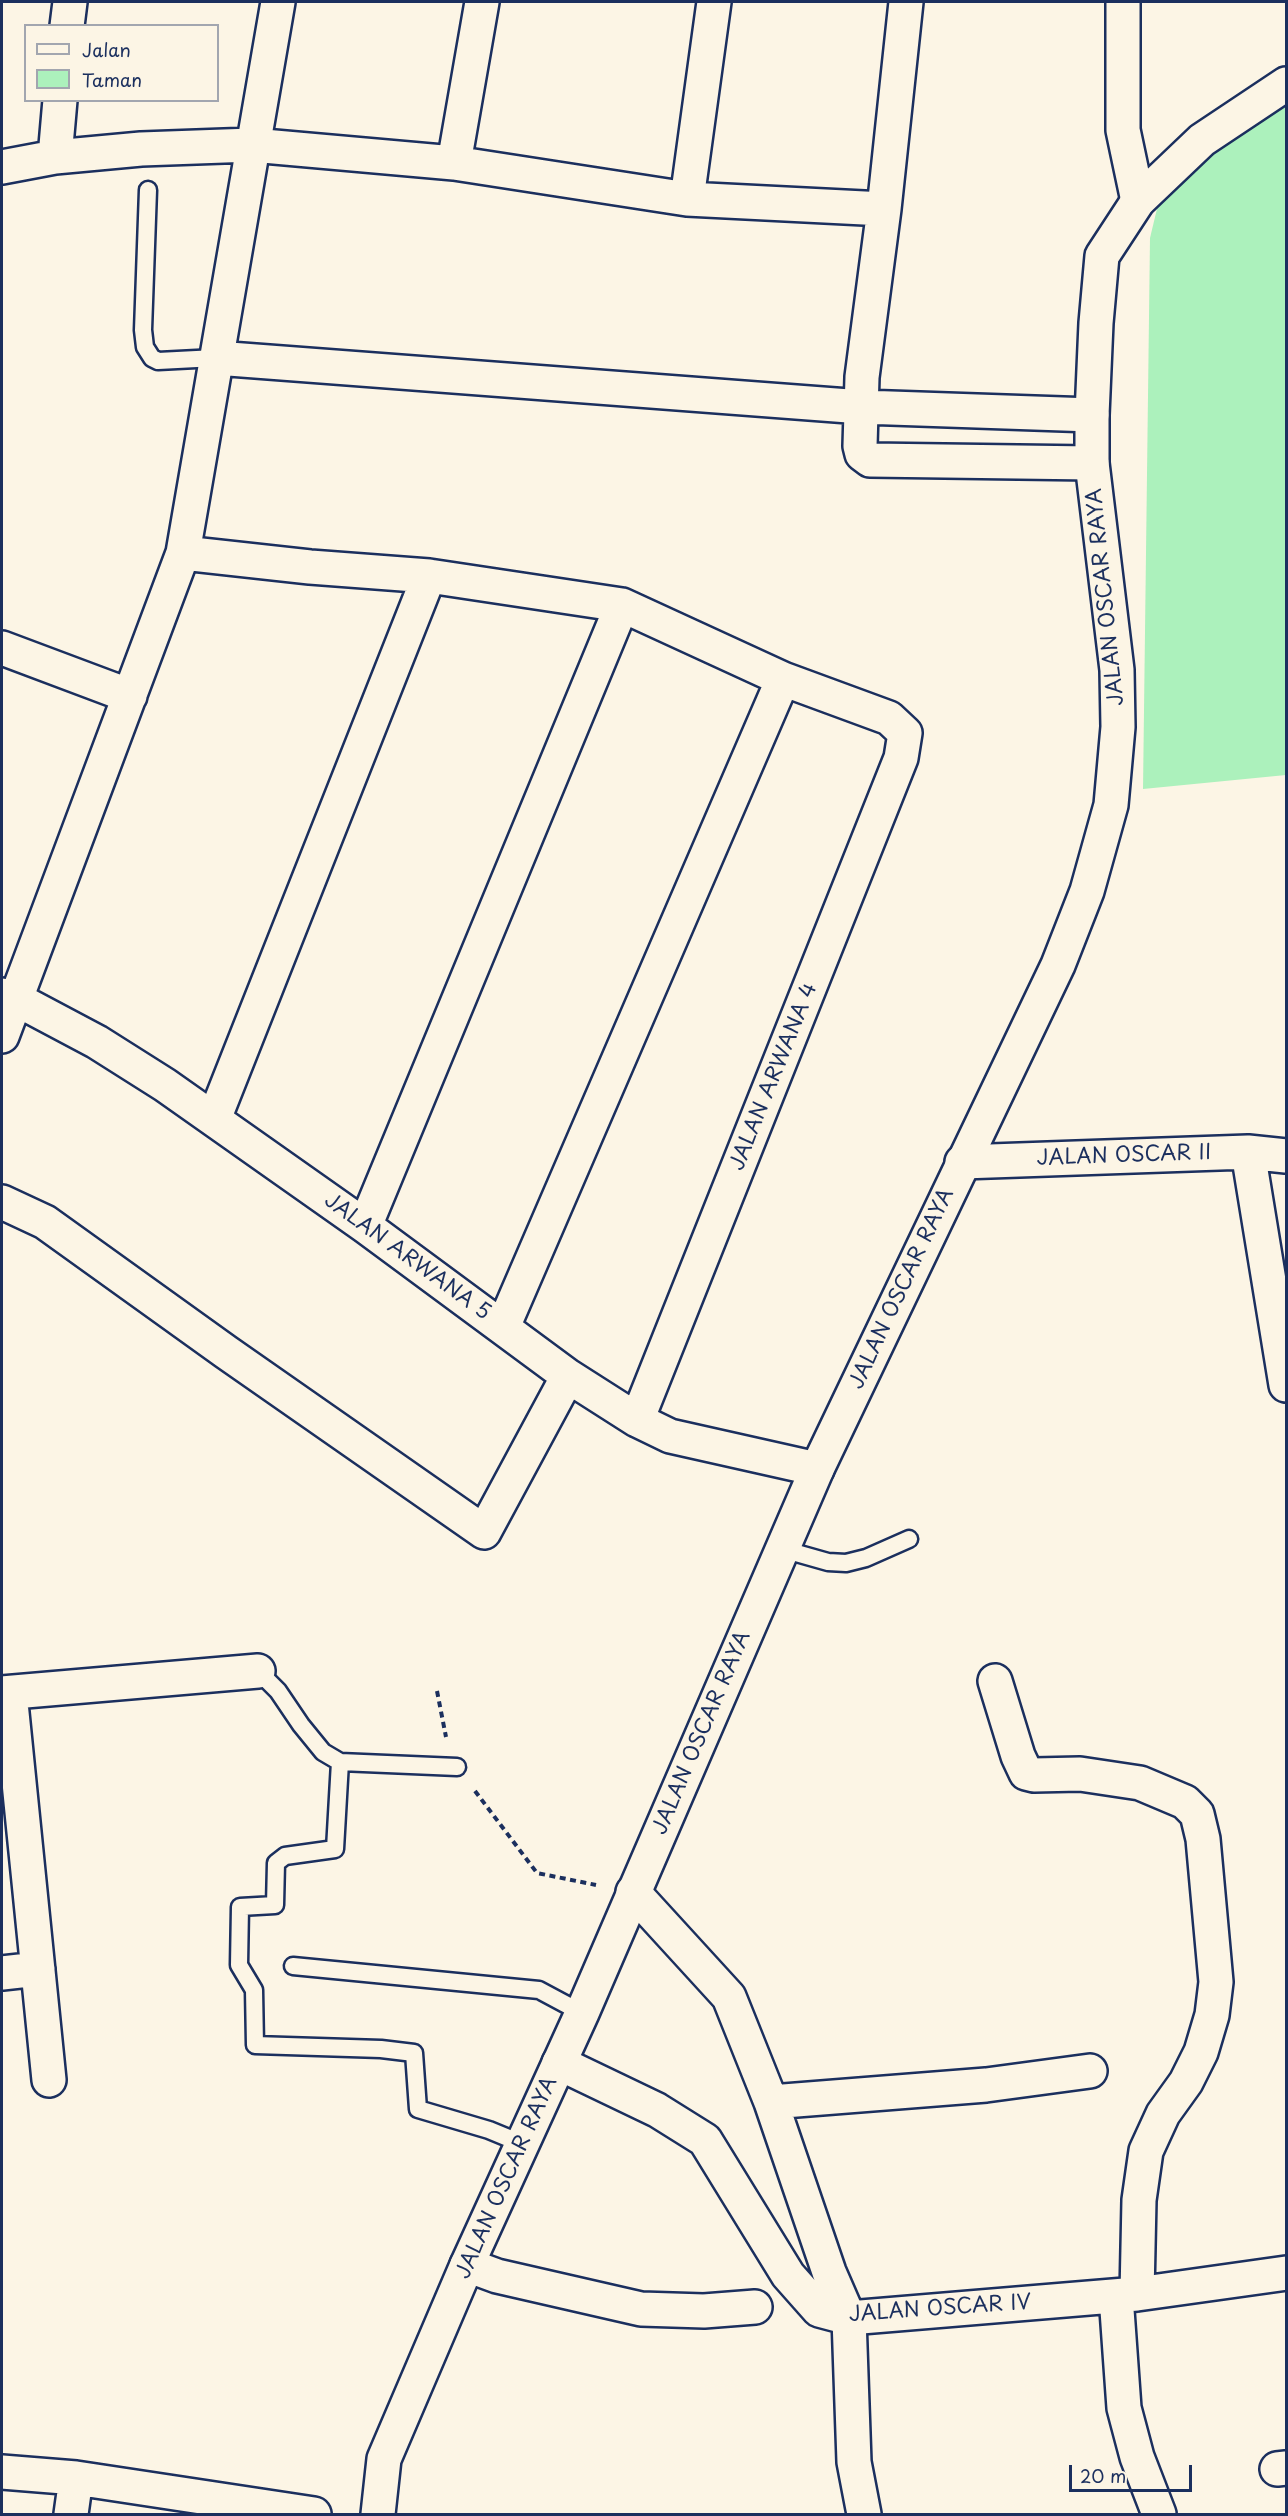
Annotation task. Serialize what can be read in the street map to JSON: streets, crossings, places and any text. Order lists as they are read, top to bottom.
{
  "streets": {
    "street": [
      "JALAN OSCAR RAYA",
      "JALAN ARWANA 4",
      "JALAN OSCAR II",
      "JALAN ARWANA 5",
      "JALAN OSCAR IV"
    ]
  },
  "crossings": [
    ["JALAN OSCAR RAYA", "JALAN OSCAR II"],
    ["JALAN OSCAR RAYA", "JALAN ARWANA 5"],
    ["JALAN OSCAR RAYA", "JALAN OSCAR IV"],
    ["JALAN ARWANA 4", "JALAN ARWANA 5"]
  ],
  "legend": ["Jalan", "Taman"],
  "scale_bar": "20 m"
}
